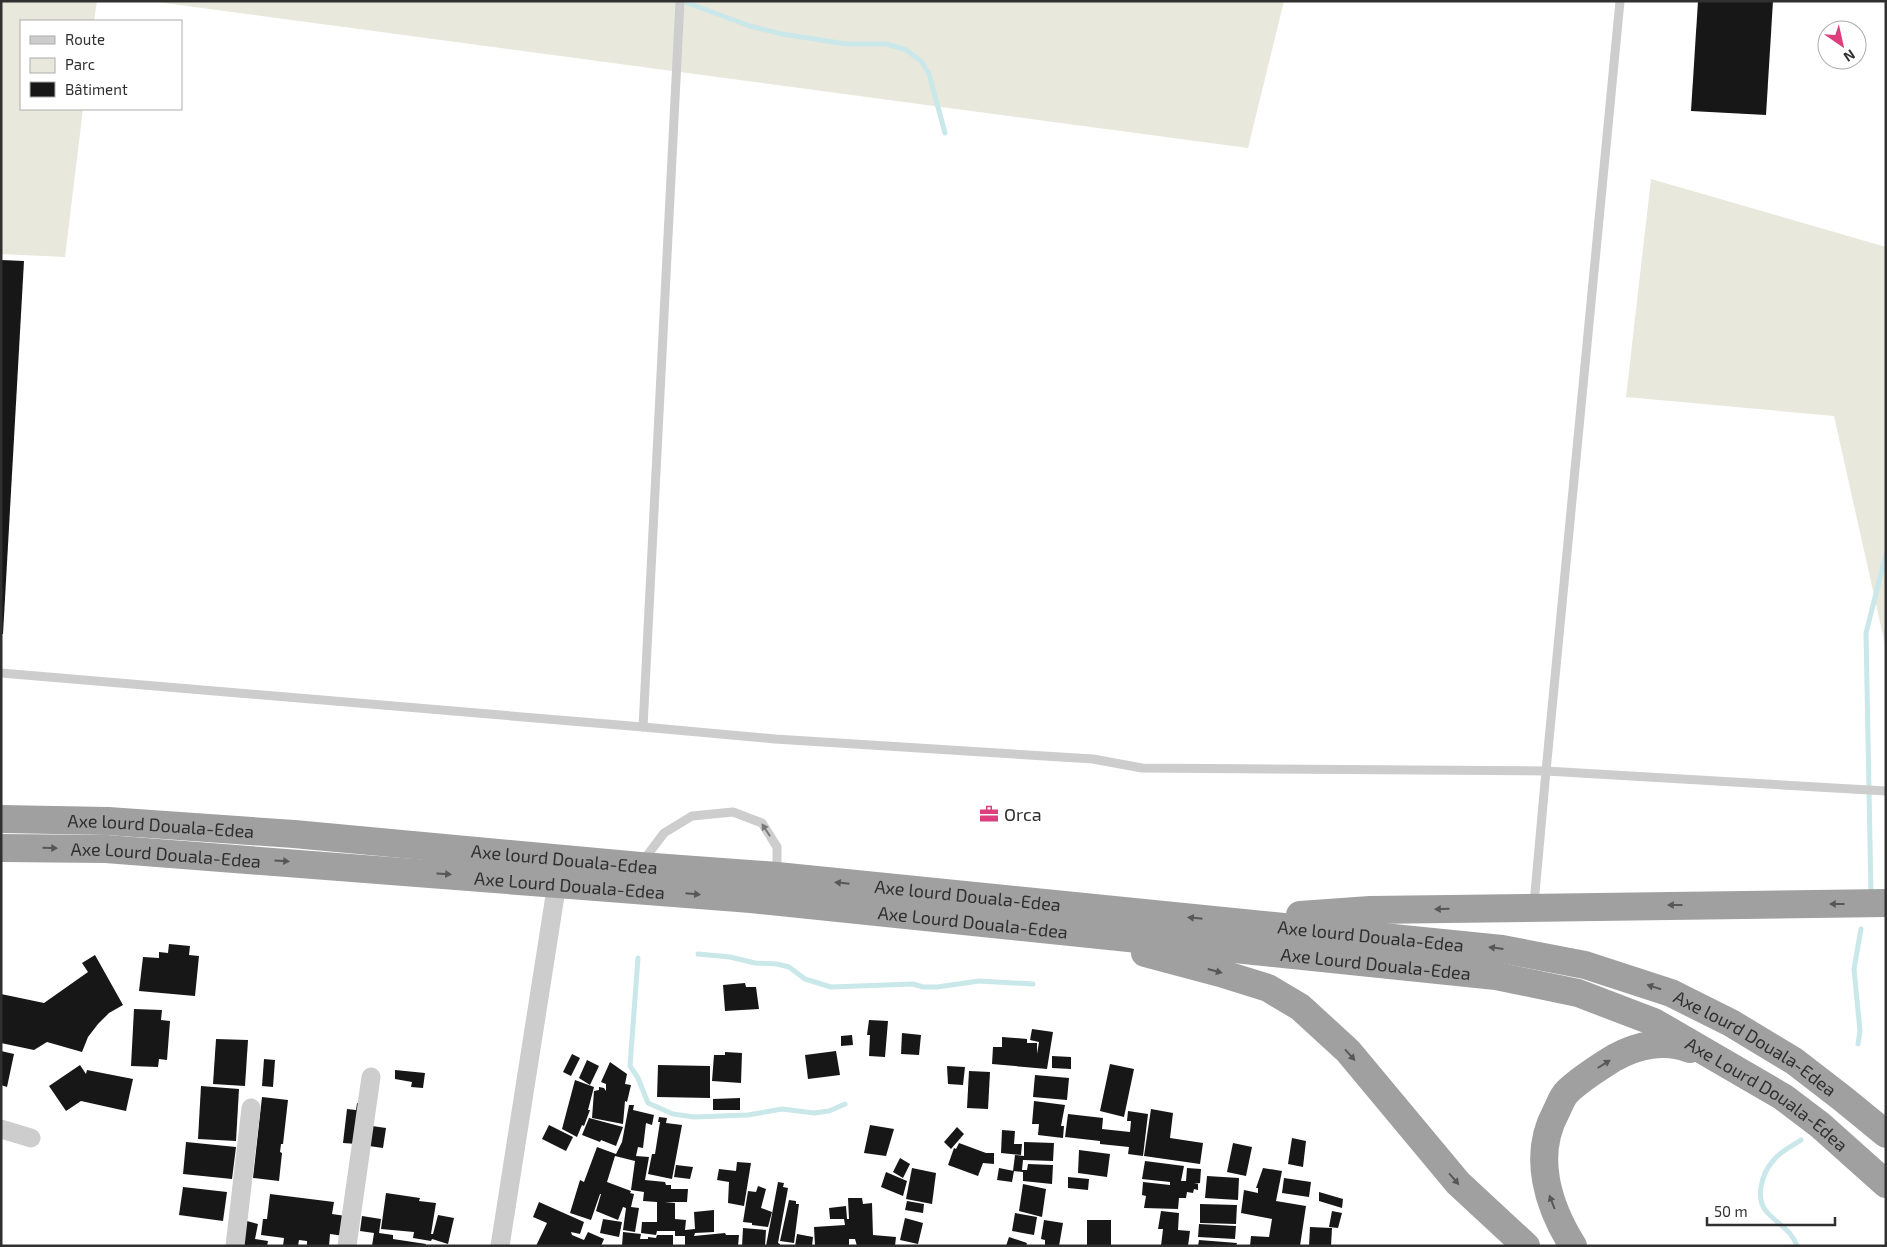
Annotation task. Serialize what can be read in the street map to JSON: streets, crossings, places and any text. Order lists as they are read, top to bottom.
{
  "streets": {
    "highway": ["Axe lourd Douala-Edea", "Axe Lourd Douala-Edea"]
  },
  "one_way": ["Axe Lourd Douala-Edea"],
  "places": {
    "office": ["Orca"]
  },
  "legend": ["Route", "Parc", "Bâtiment"],
  "scale_bar": "50 m",
  "north": "bottom right"
}
